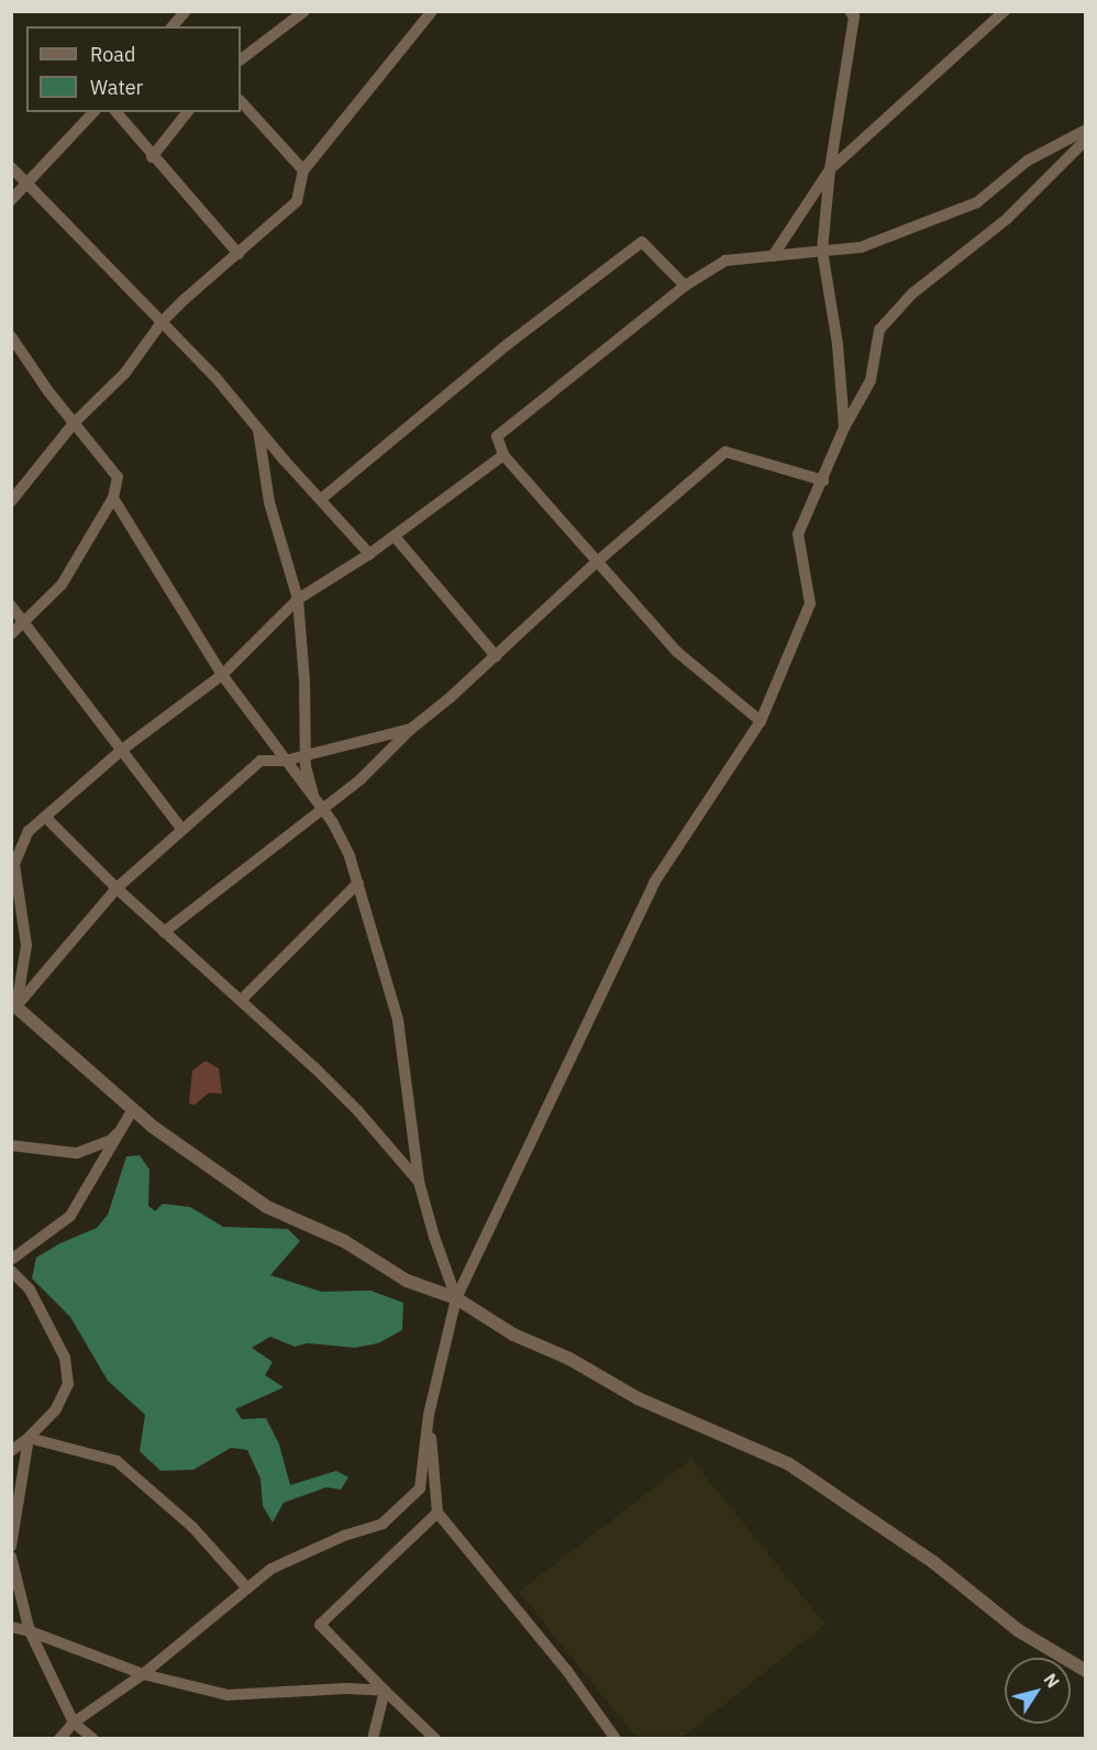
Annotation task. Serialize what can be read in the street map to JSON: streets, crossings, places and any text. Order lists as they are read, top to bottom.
{
  "legend": ["Road", "Water"],
  "north": "top right"
}
